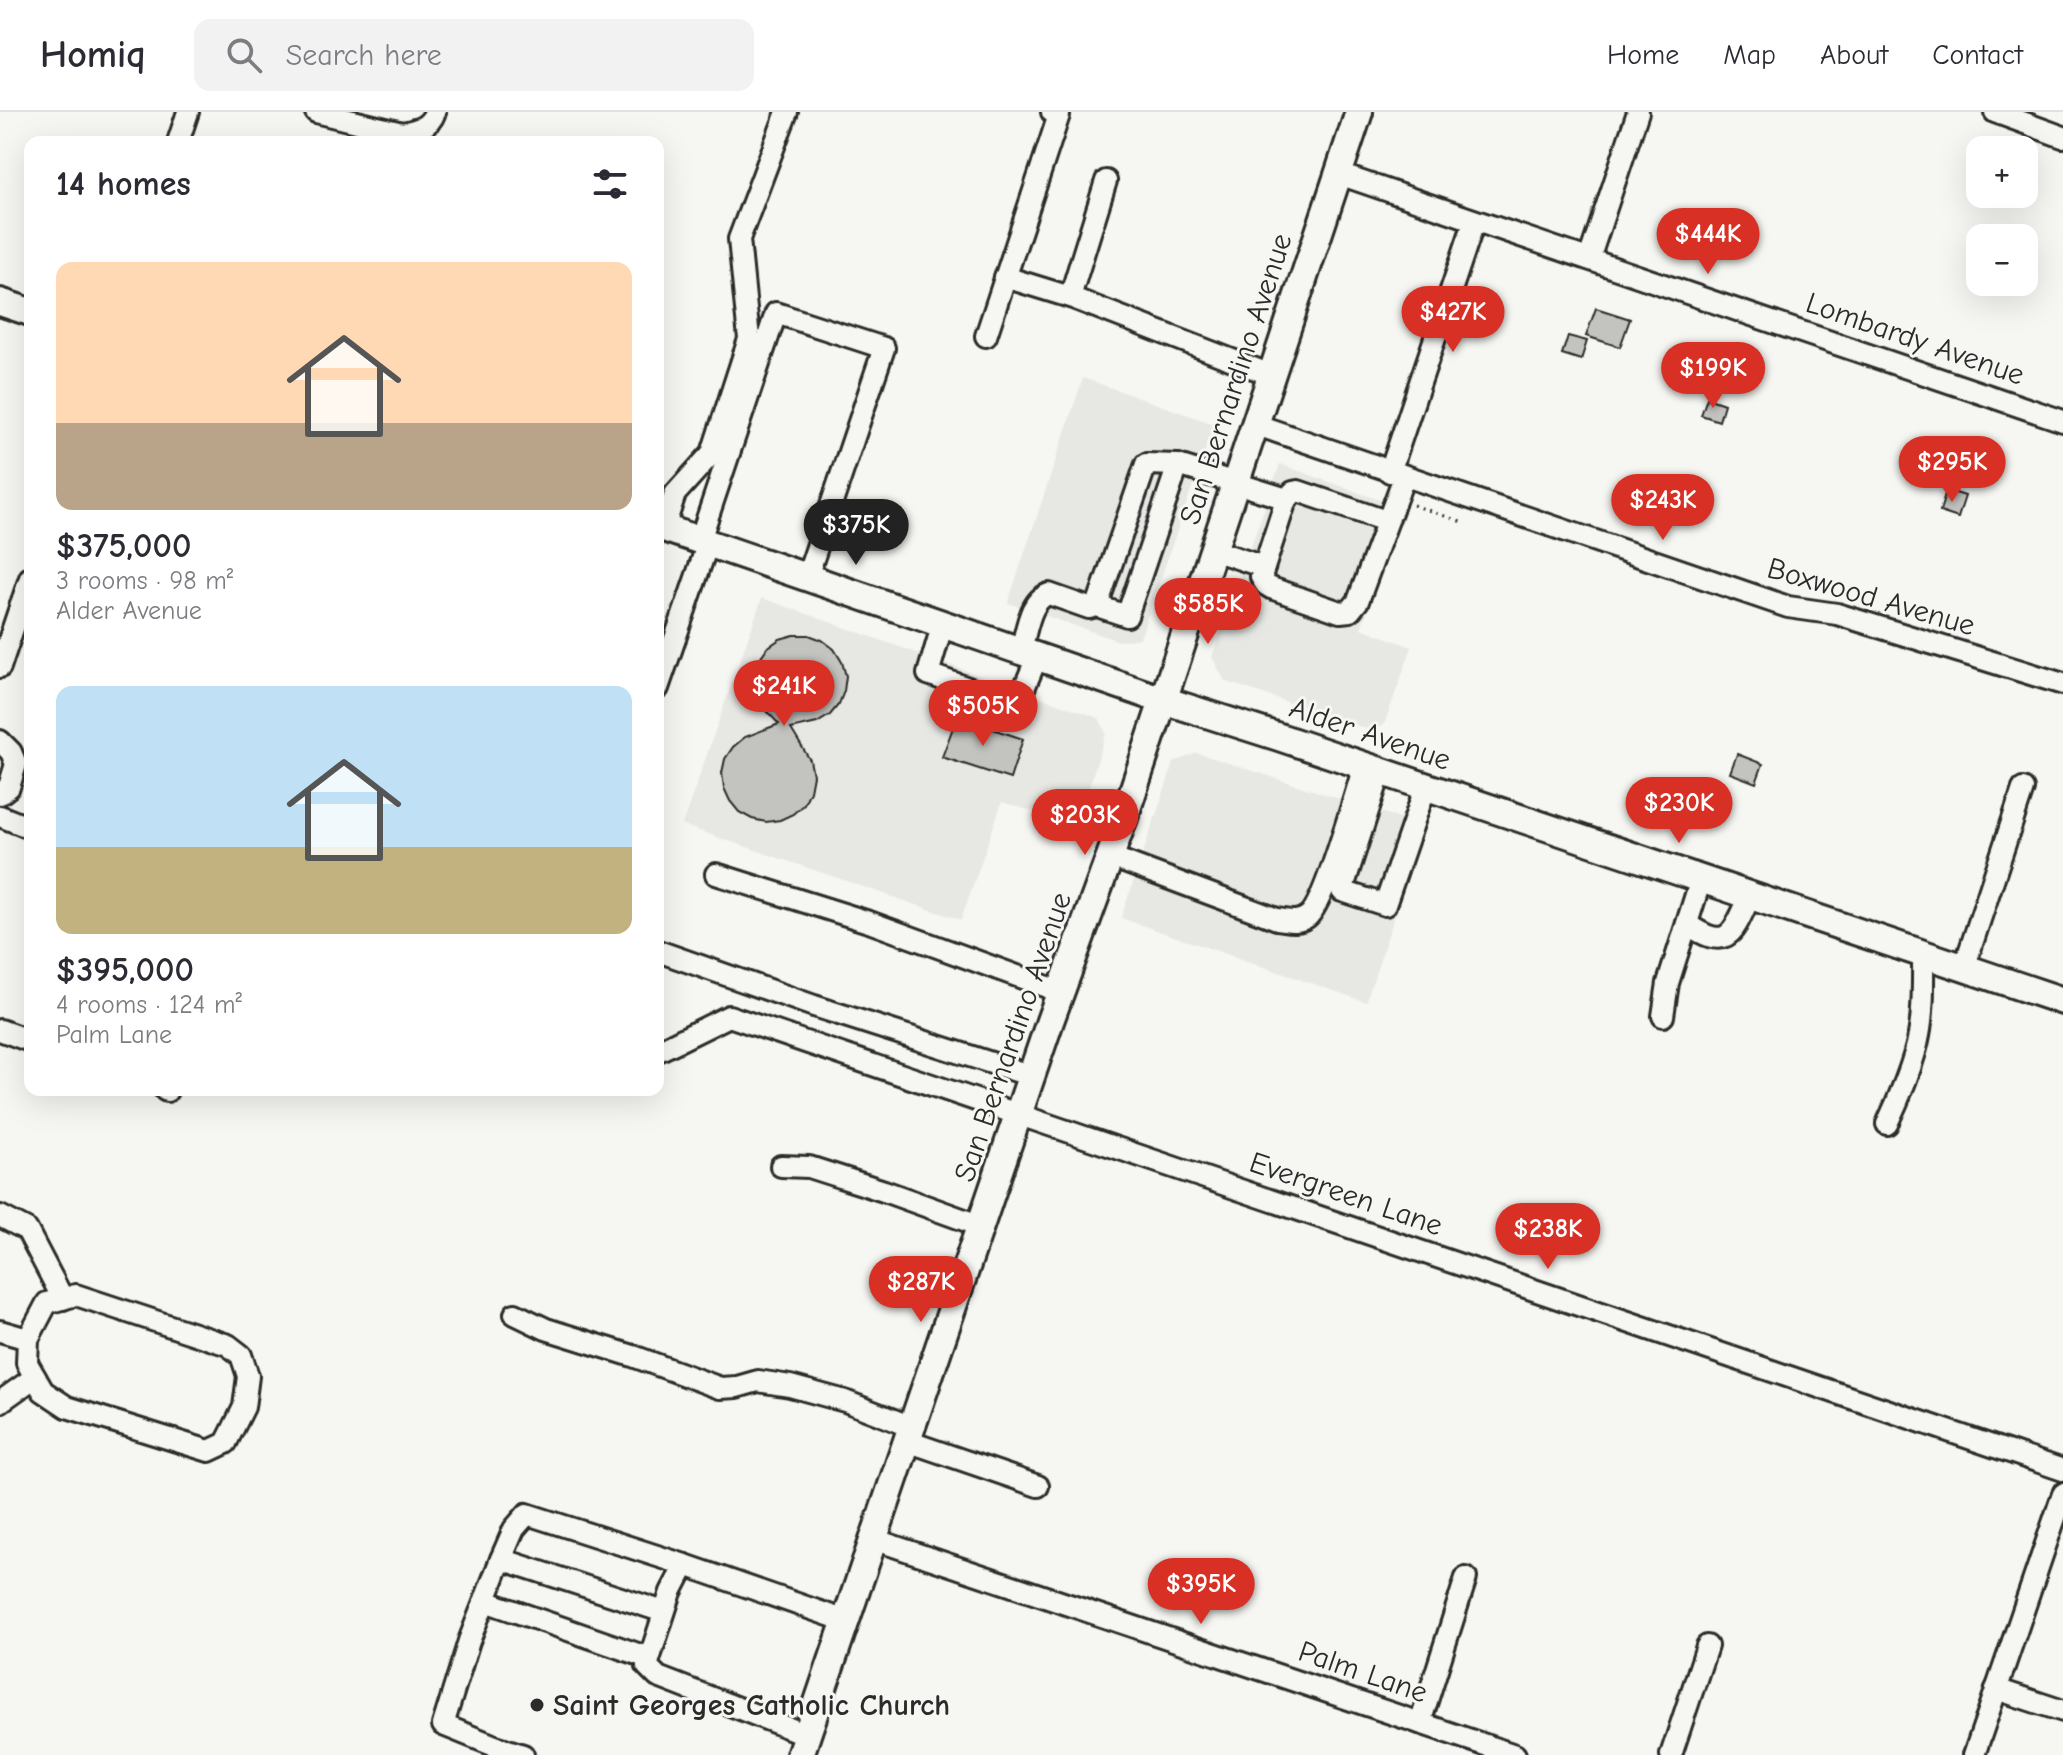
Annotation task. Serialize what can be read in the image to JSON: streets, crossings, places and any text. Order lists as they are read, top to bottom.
{
  "streets": {
    "main road": ["San Bernardino Avenue", "Alder Avenue"],
    "street": [
      "Lombardy Avenue",
      "Boxwood Avenue",
      "Evergreen Lane",
      "Palm Lane"
    ]
  },
  "crossings": [
    ["Lombardy Avenue", "San Bernardino Avenue"],
    ["San Bernardino Avenue", "Boxwood Avenue"],
    ["San Bernardino Avenue", "Alder Avenue"],
    ["San Bernardino Avenue", "Evergreen Lane"],
    ["San Bernardino Avenue", "Palm Lane"]
  ],
  "places": ["Saint Georges Catholic Church"],
  "page": {
    "header": "Homiq",
    "search": "Search here",
    "nav": [
      "Home",
      "Map",
      "About",
      "Contact"
    ],
    "map_buttons": ["+", "−"],
    "heading": "14 homes",
    "price": [
      "$444K",
      "$427K",
      "$199K",
      "$295K",
      "$243K",
      "$375K",
      "$585K",
      "$241K",
      "$505K",
      "$230K",
      "$203K",
      "$238K",
      "$287K",
      "$395K"
    ],
    "list": [
      {
        "name": "$375,000",
        "note": "3 rooms · 98 m² · Alder Avenue"
      },
      {
        "name": "$395,000",
        "note": "4 rooms · 124 m² · Palm Lane"
      }
    ]
  }
}
